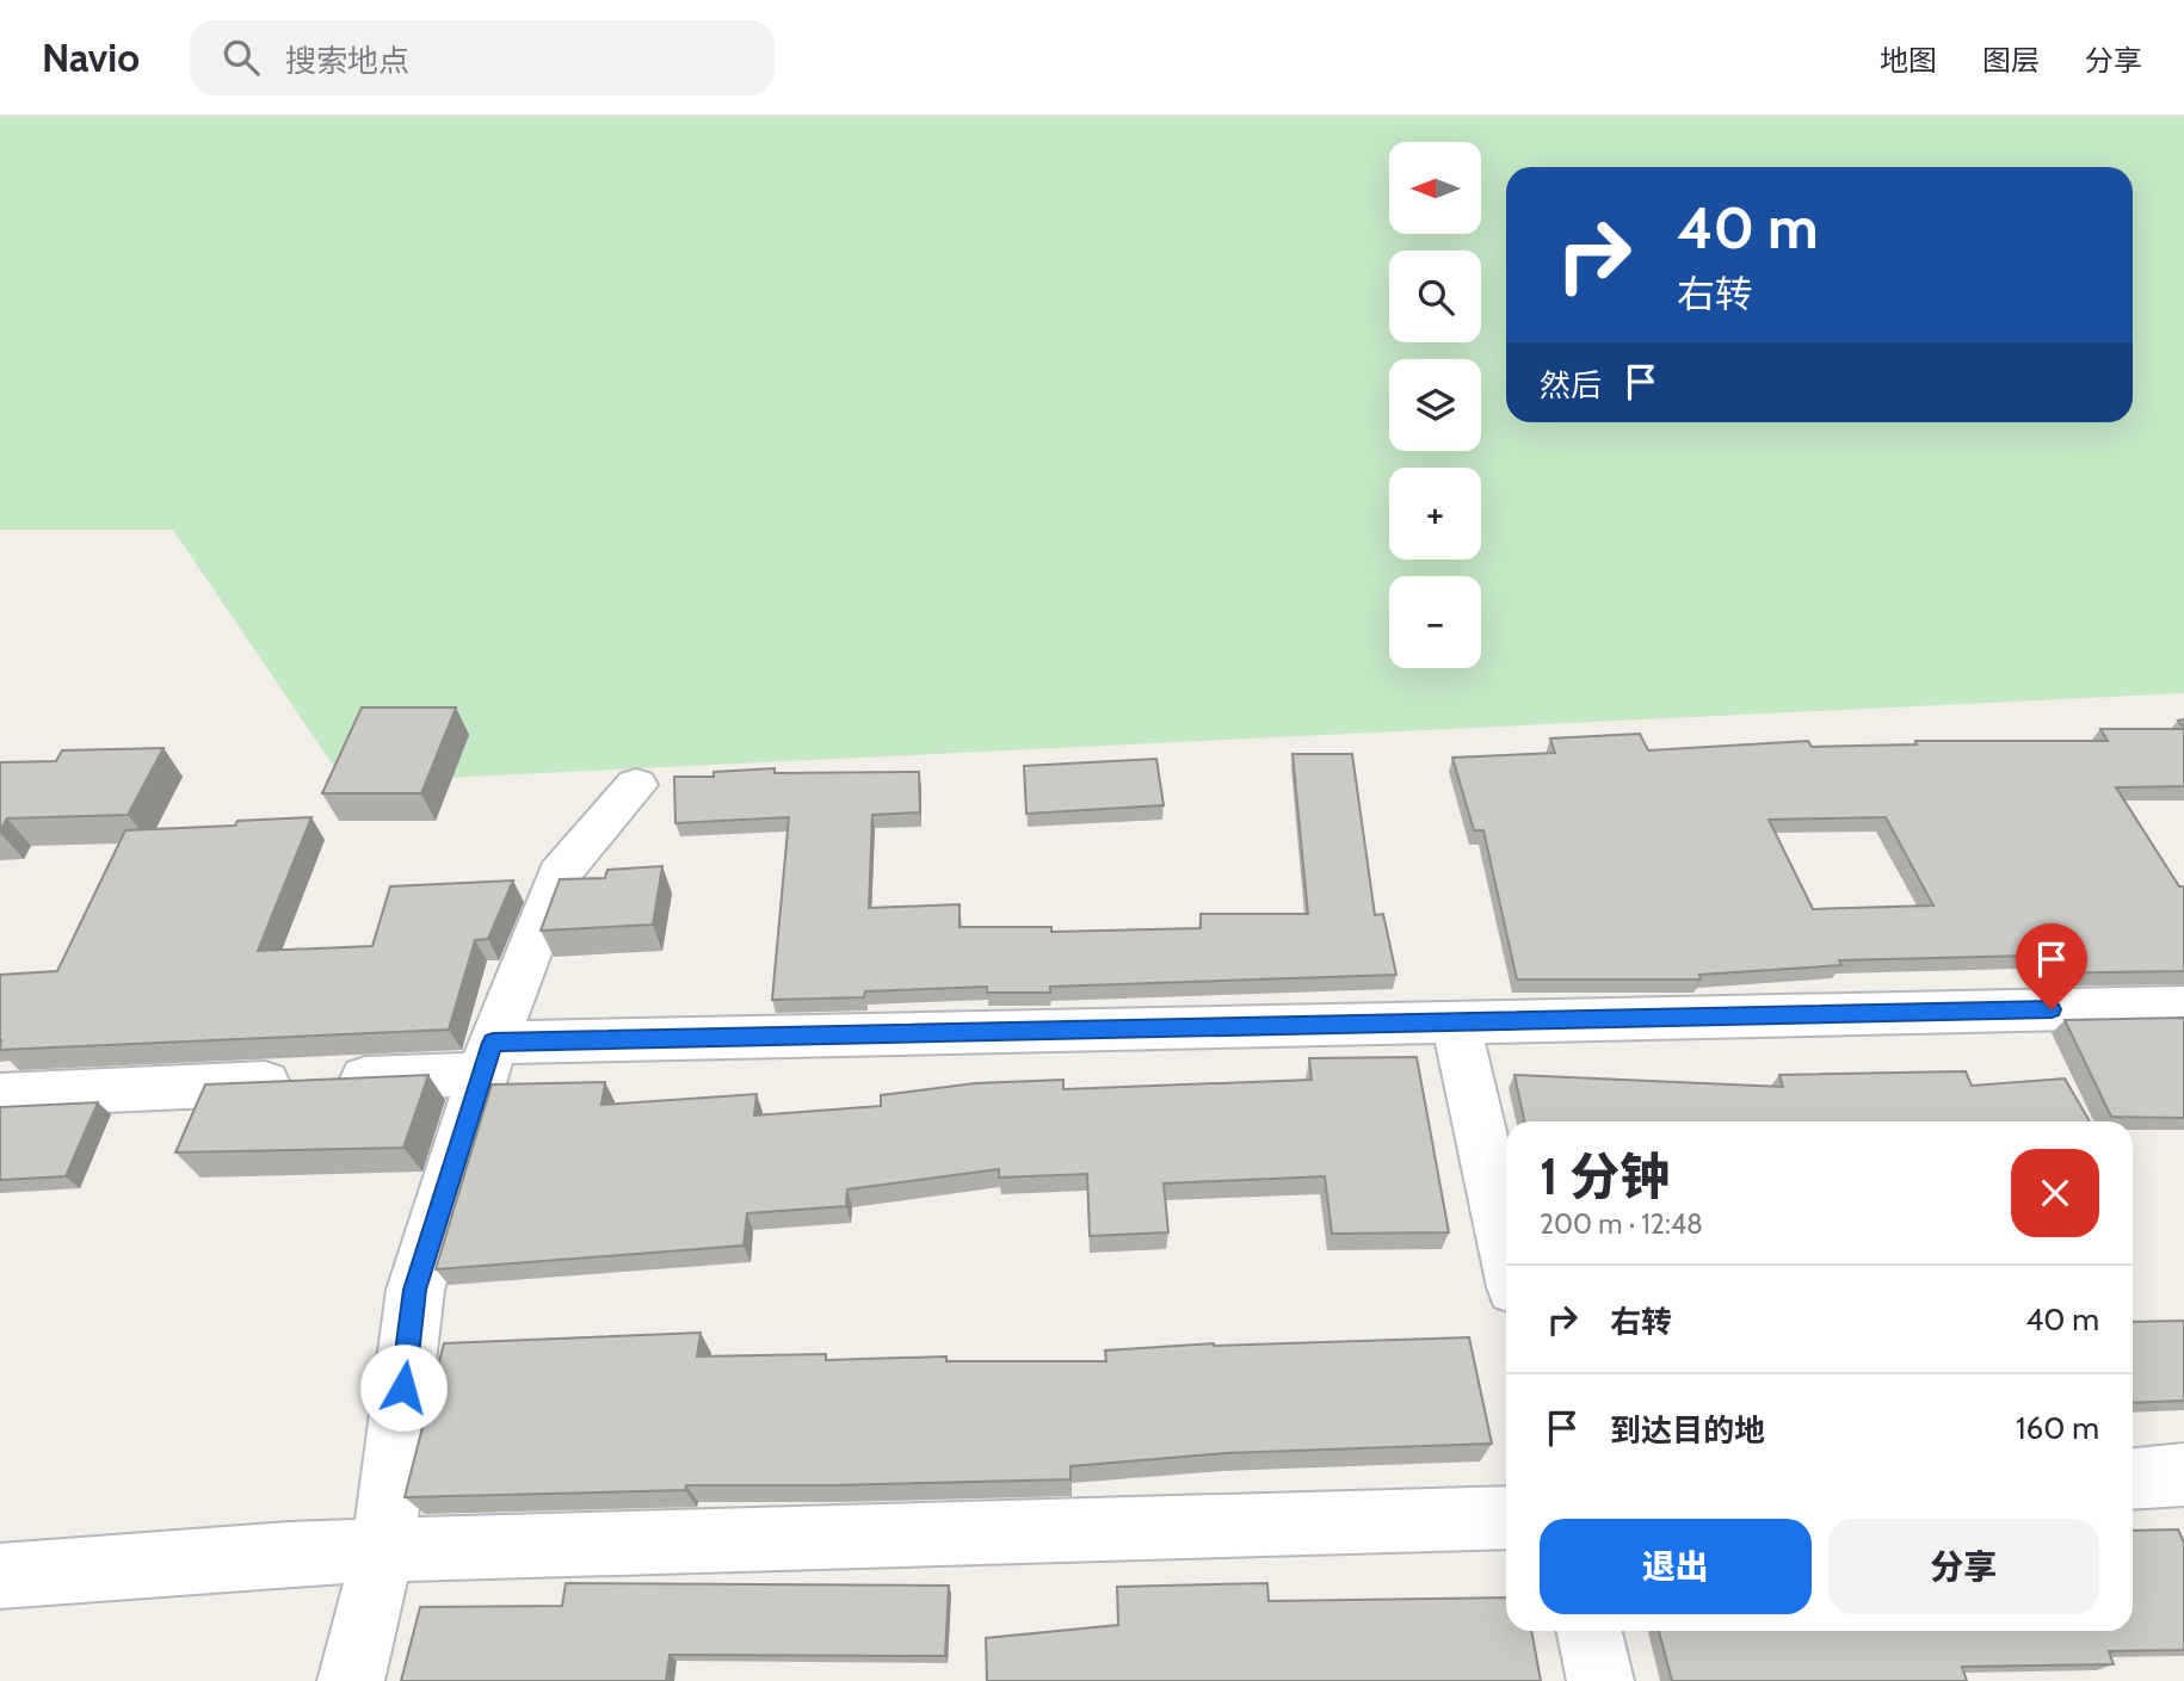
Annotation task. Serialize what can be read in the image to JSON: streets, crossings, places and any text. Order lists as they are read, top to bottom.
{
  "north": "left",
  "page": {
    "header": "Navio",
    "search": "搜索地点",
    "nav": ["地图", "图层", "分享"],
    "map_buttons": ["+", "−"],
    "turn": ["40 m", "右转"],
    "then": "然后",
    "heading": ["1 分钟", "200 m · 12:48"],
    "list": [
      {
        "name": "右转",
        "value": "40 m"
      },
      {
        "name": "到达目的地",
        "value": "160 m"
      }
    ],
    "buttons": ["退出", "分享"]
  }
}
